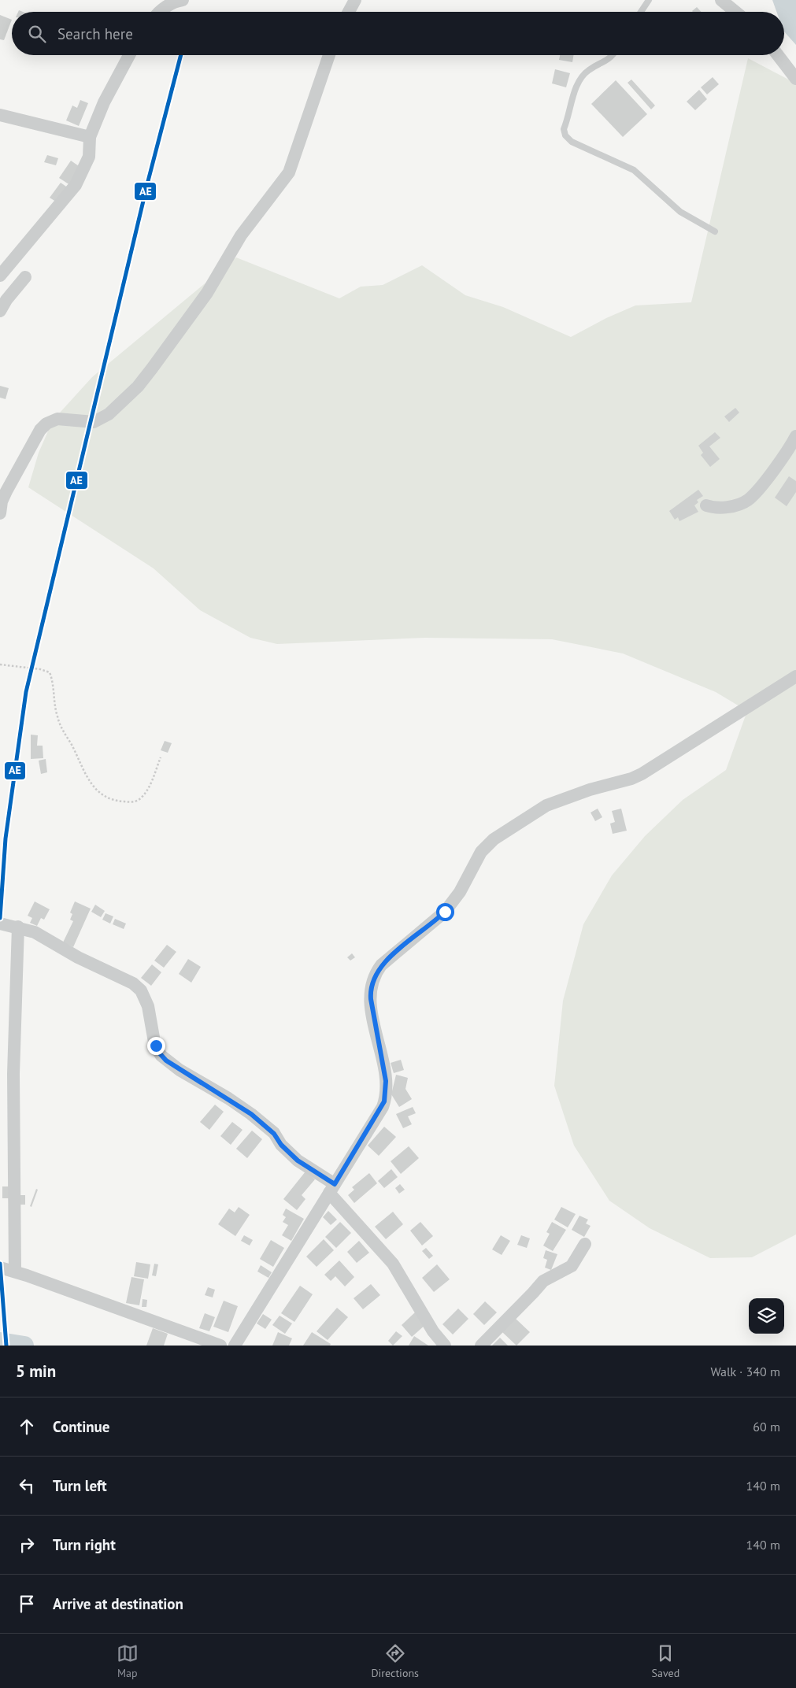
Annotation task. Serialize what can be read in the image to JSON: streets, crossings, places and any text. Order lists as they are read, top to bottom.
{
  "lines": ["transit line AE"],
  "page": {
    "search": "Search here",
    "heading": ["5 min", "Walk · 340 m"],
    "list": [
      ["Continue", "60 m"],
      ["Turn left", "140 m"],
      ["Turn right", "140 m"],
      "Arrive at destination"
    ],
    "nav": ["Map", "Directions", "Saved"]
  }
}
